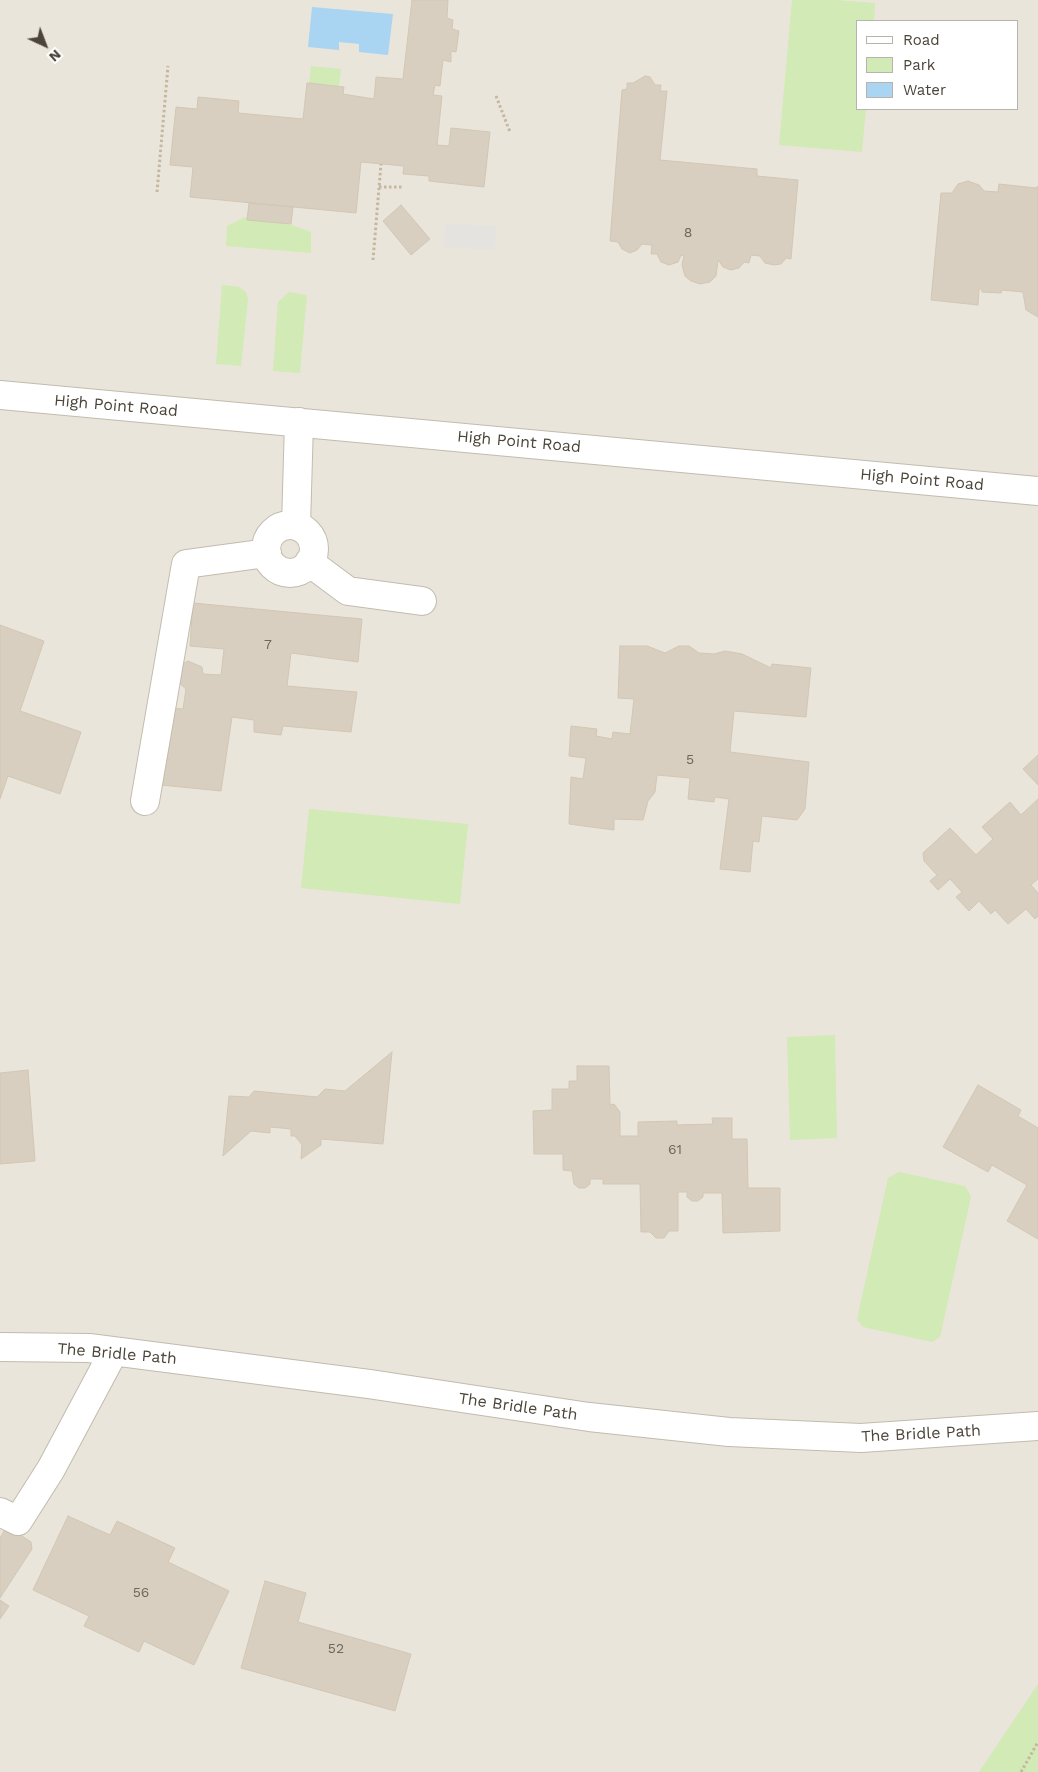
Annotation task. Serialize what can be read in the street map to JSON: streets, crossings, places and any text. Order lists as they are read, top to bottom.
{
  "streets": {
    "street": ["High Point Road", "The Bridle Path"]
  },
  "house_numbers": [
    "8",
    "7",
    "5",
    "61",
    "56",
    "52"
  ],
  "legend": ["Road", "Park", "Water"],
  "north": "bottom right"
}
